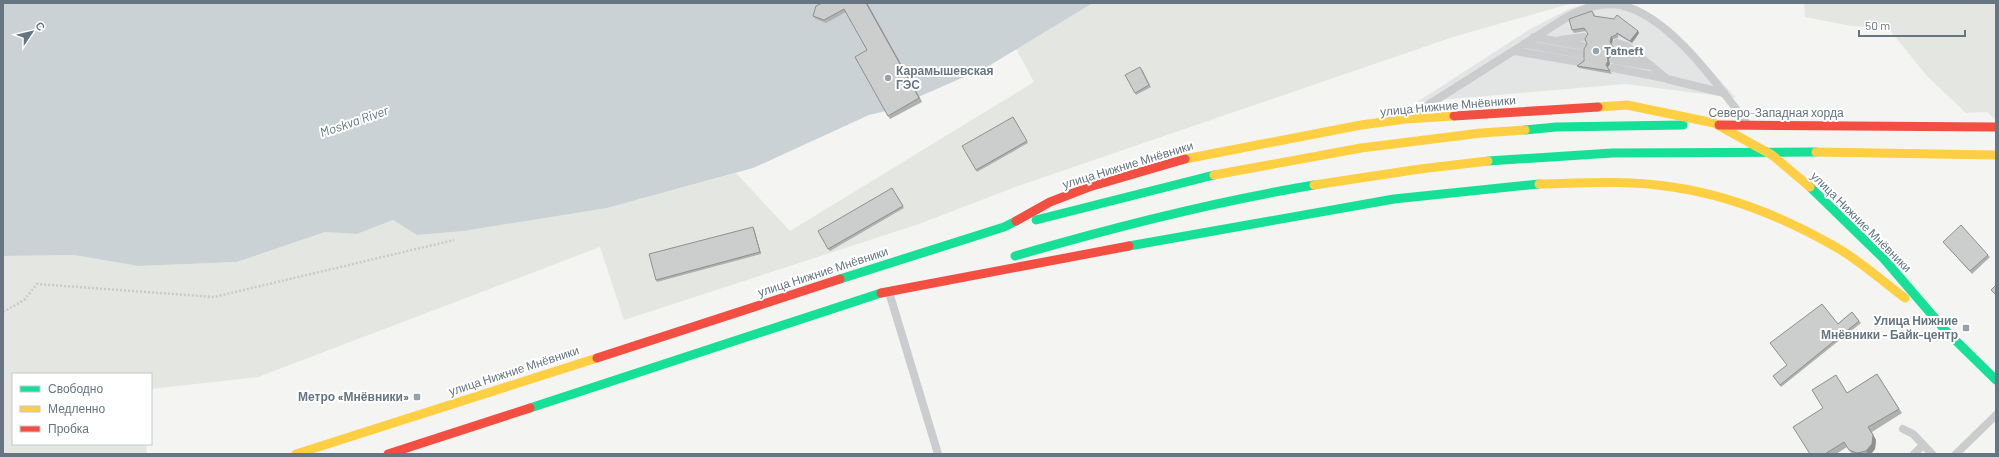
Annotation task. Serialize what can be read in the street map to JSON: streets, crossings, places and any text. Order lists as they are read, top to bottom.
{
  "streets": {
    "main road": ["улица Нижние Мнёвники", "Северо-Западная хорда"]
  },
  "crossings": [
    ["улица Нижние Мнёвники", "Северо-Западная хорда"]
  ],
  "water": ["Moskva River"],
  "places": {
    "other": ["Tatneft", "Карамышевская ГЭС"],
    "transit": ["Улица Нижние Мнёвники - Байк-центр", "Метро «Мнёвники»"]
  },
  "legend": ["Свободно", "Медленно", "Пробка"],
  "scale_bar": "50 m",
  "north": "top right"
}
